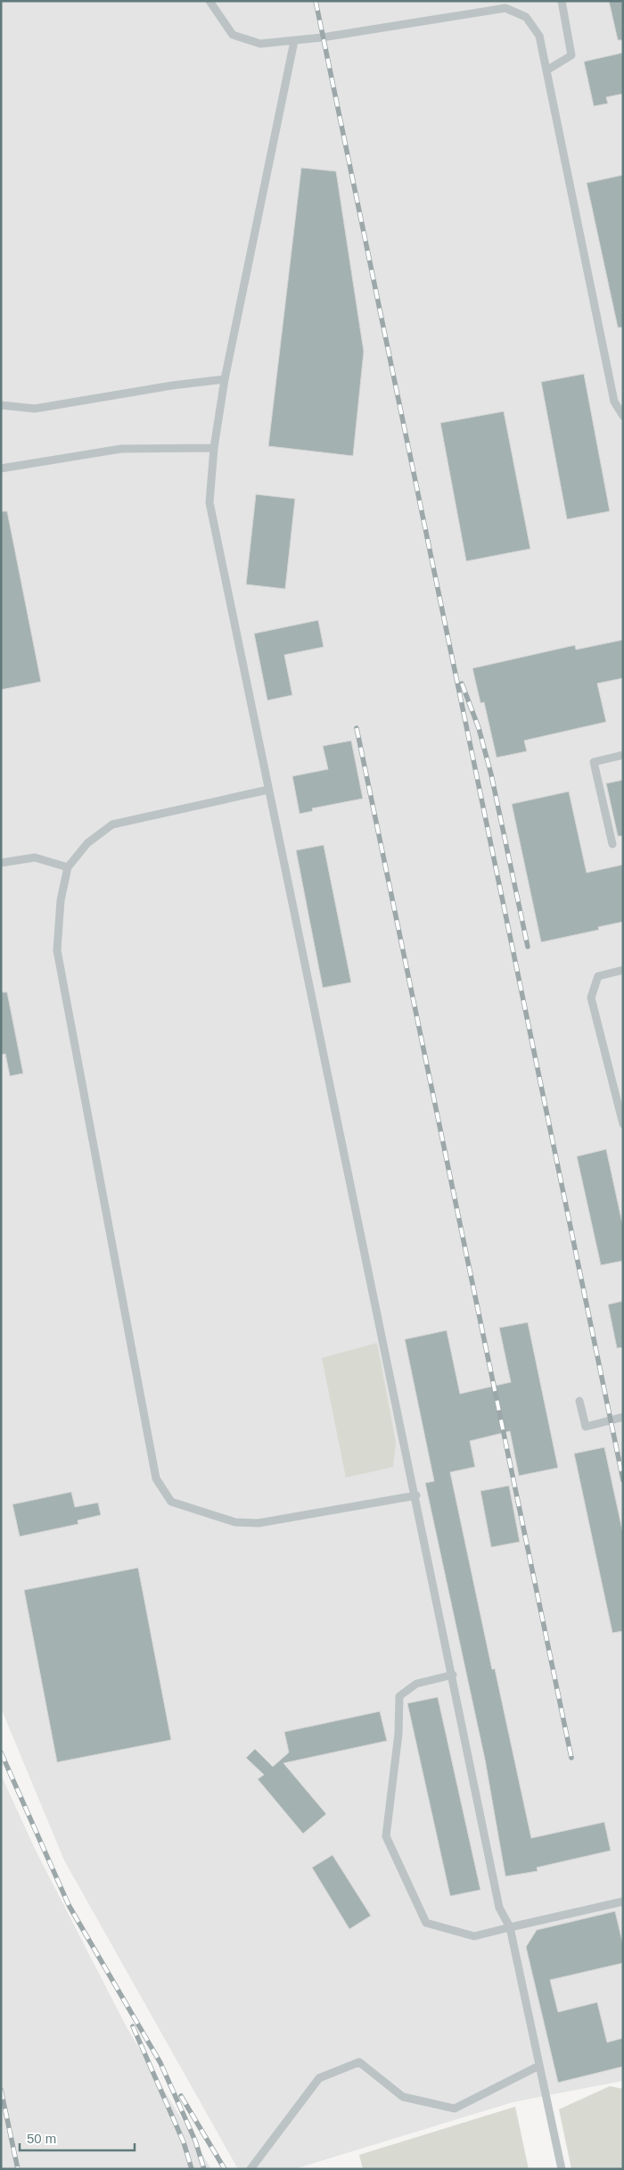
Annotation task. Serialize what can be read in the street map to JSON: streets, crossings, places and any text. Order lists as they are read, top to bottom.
{
  "scale_bar": "50 m"
}
